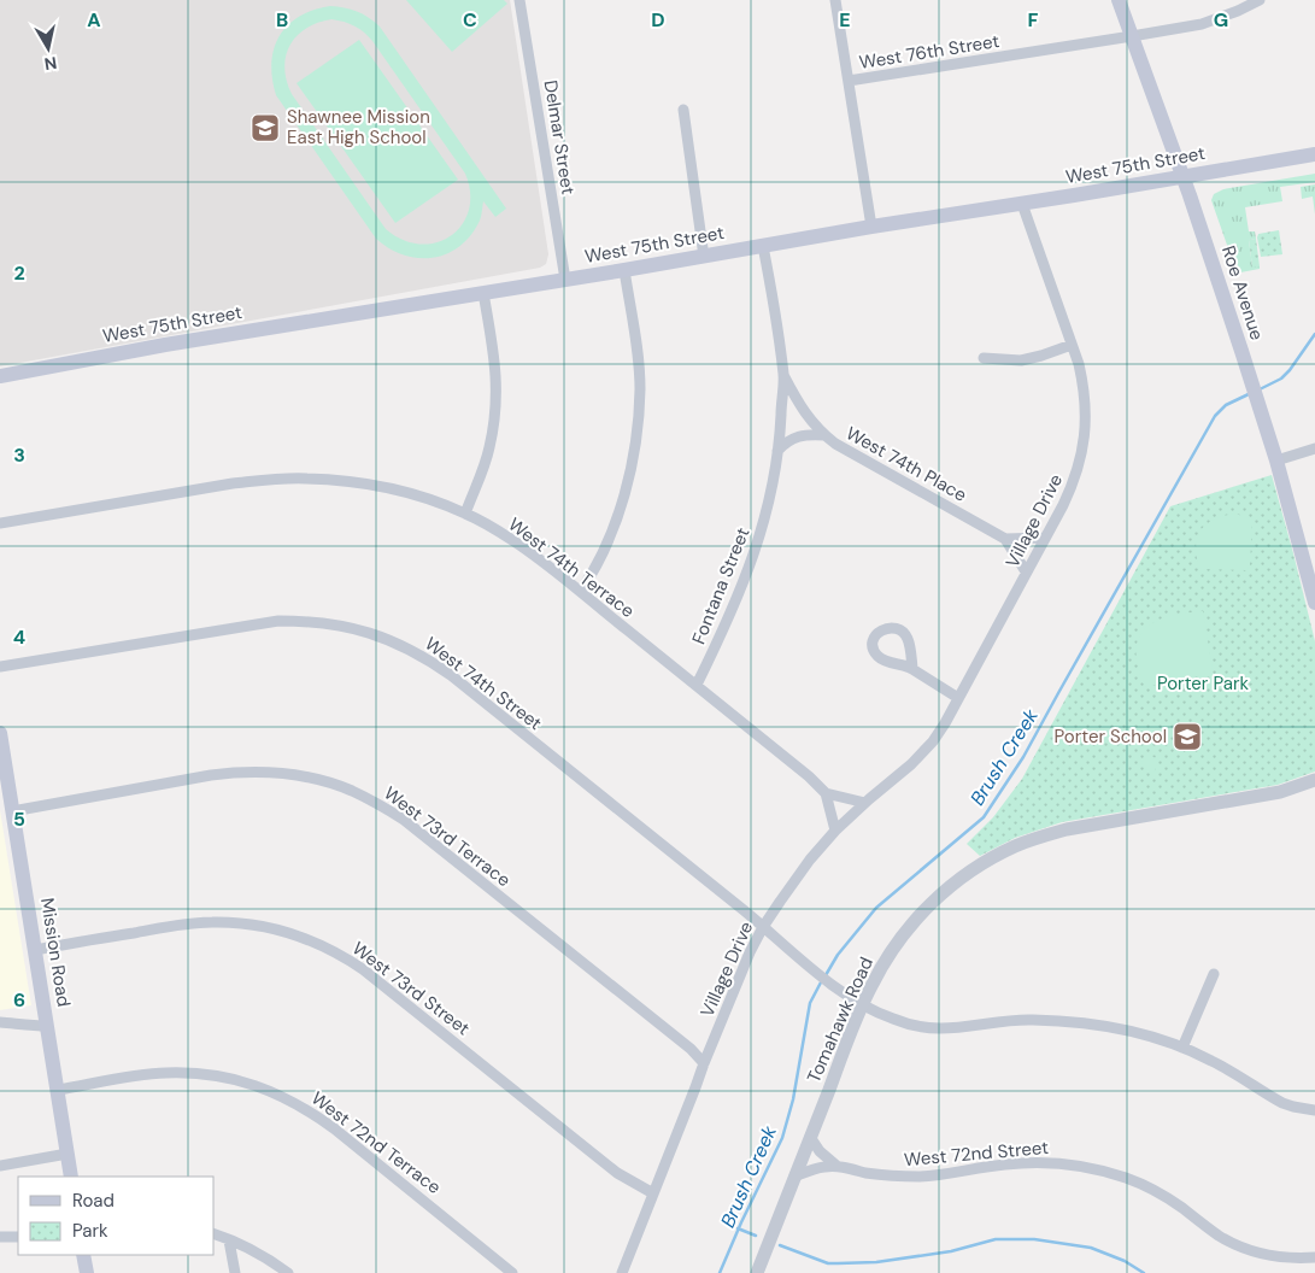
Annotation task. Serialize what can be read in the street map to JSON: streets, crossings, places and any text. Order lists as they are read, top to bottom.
{
  "streets": {
    "main road": ["West 75th Street", "Roe Avenue", "Mission Road"],
    "street": [
      "West 76th Street",
      "Delmar Street",
      "West 74th Place",
      "Village Drive",
      "West 74th Terrace",
      "Fontana Street",
      "West 74th Street",
      "West 73rd Terrace",
      "West 73rd Street",
      "Tomahawk Road",
      "West 72nd Terrace",
      "West 72nd Street"
    ]
  },
  "crossings": [
    ["West 76th Street", "Roe Avenue"],
    ["Delmar Street", "West 75th Street"],
    ["West 75th Street", "Roe Avenue"],
    ["West 75th Street", "Village Drive"],
    ["West 75th Street", "Fontana Street"],
    ["West 74th Place", "Village Drive"],
    ["West 74th Place", "Fontana Street"],
    ["Village Drive", "West 74th Street"],
    ["Village Drive", "West 73rd Terrace"],
    ["Village Drive", "West 73rd Street"],
    ["West 74th Terrace", "Fontana Street"],
    ["West 74th Street", "Tomahawk Road"],
    ["West 73rd Terrace", "Mission Road"],
    ["Mission Road", "West 73rd Street"],
    ["Mission Road", "West 72nd Terrace"],
    ["Tomahawk Road", "West 72nd Street"]
  ],
  "water": ["Brush Creek"],
  "parks": ["Porter Park"],
  "places": {
    "school or university": ["Shawnee Mission East High School", "Porter School"]
  },
  "legend": ["Road", "Park"],
  "north": "bottom",
  "grid": {
    "columns": [
      "A",
      "B",
      "C",
      "D",
      "E",
      "F",
      "G"
    ],
    "rows": [
      "2",
      "3",
      "4",
      "5",
      "6"
    ]
  }
}
